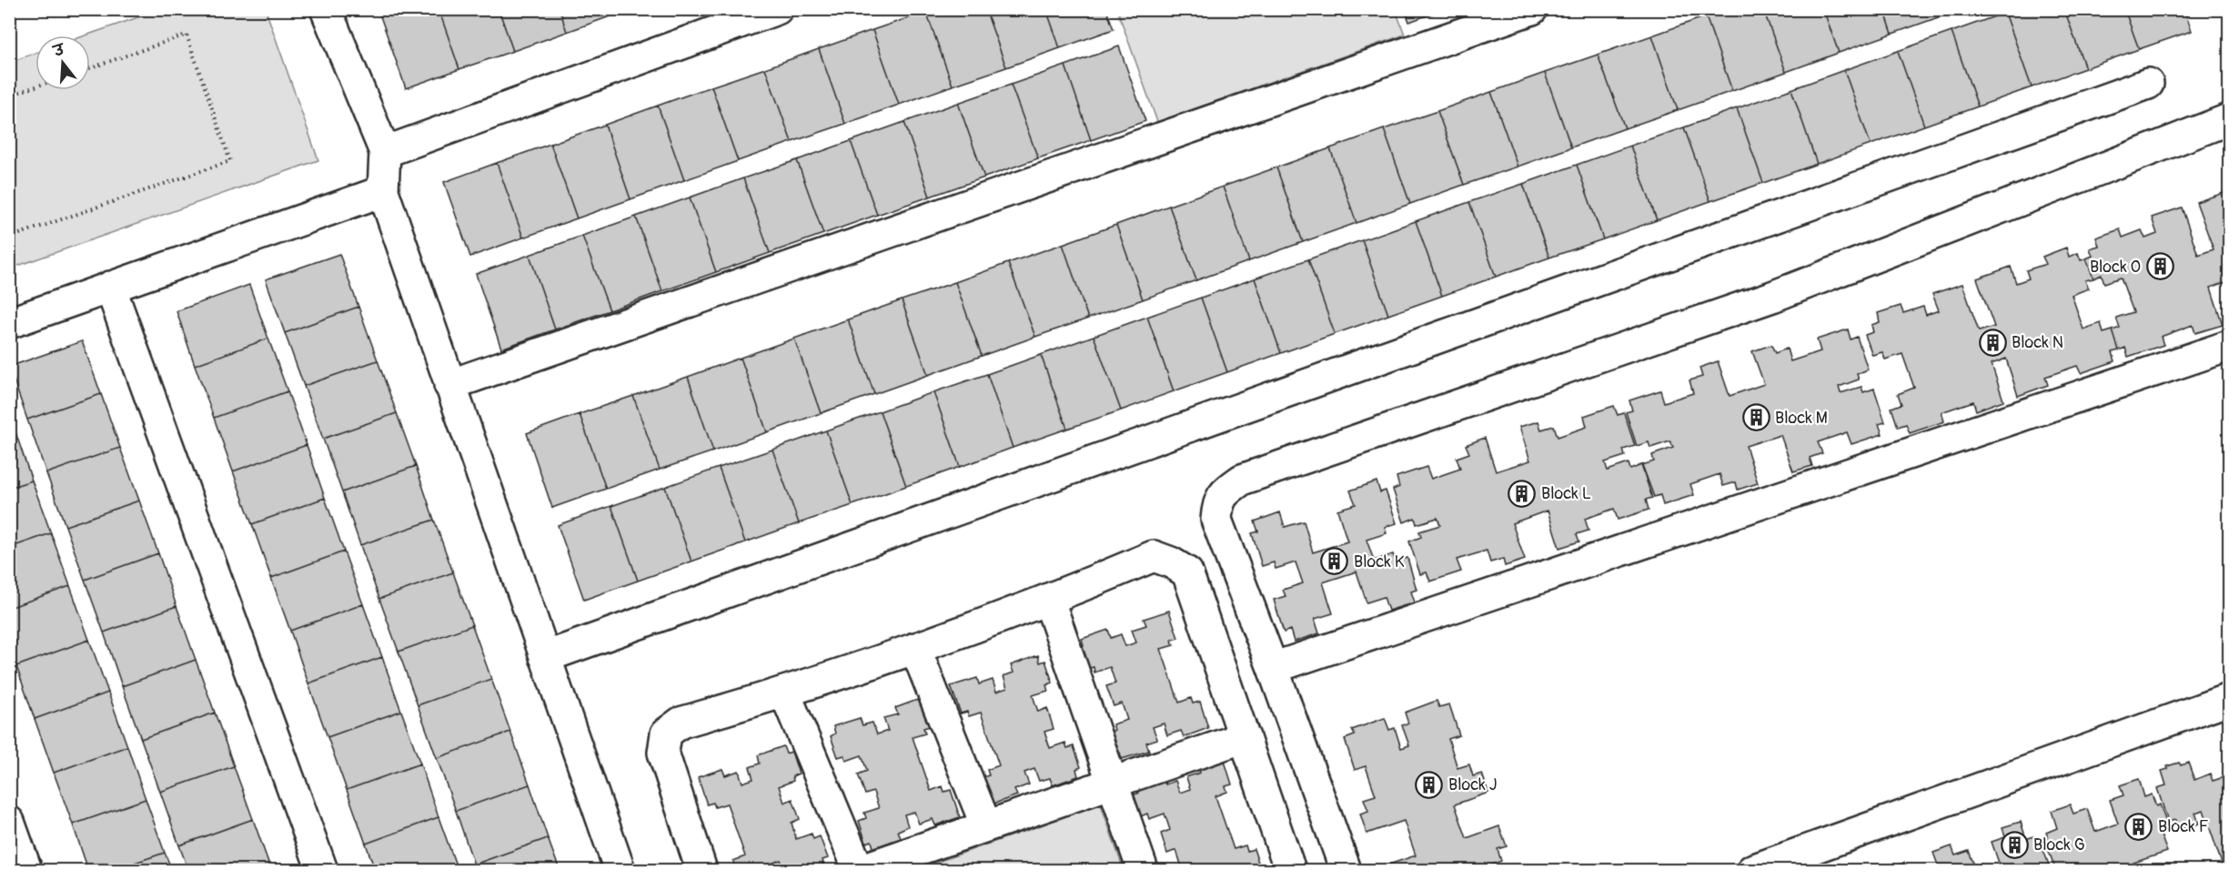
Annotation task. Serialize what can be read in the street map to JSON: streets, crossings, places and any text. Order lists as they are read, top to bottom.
{
  "places": {
    "building": [
      "Block O",
      "Block N",
      "Block M",
      "Block L",
      "Block K",
      "Block J",
      "Block F",
      "Block G"
    ]
  },
  "north": "top"
}
